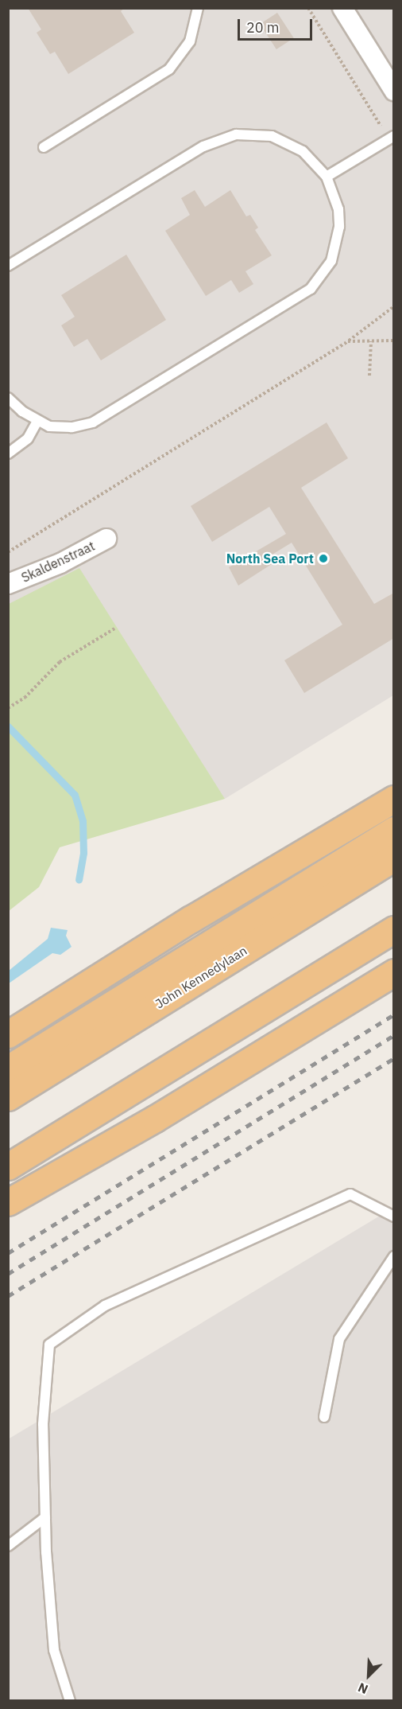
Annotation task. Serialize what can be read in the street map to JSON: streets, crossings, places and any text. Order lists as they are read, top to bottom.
{
  "streets": {
    "highway": ["John Kennedylaan"],
    "street": ["Skaldenstraat"]
  },
  "places": ["North Sea Port"],
  "scale_bar": "20 m",
  "north": "bottom left"
}
